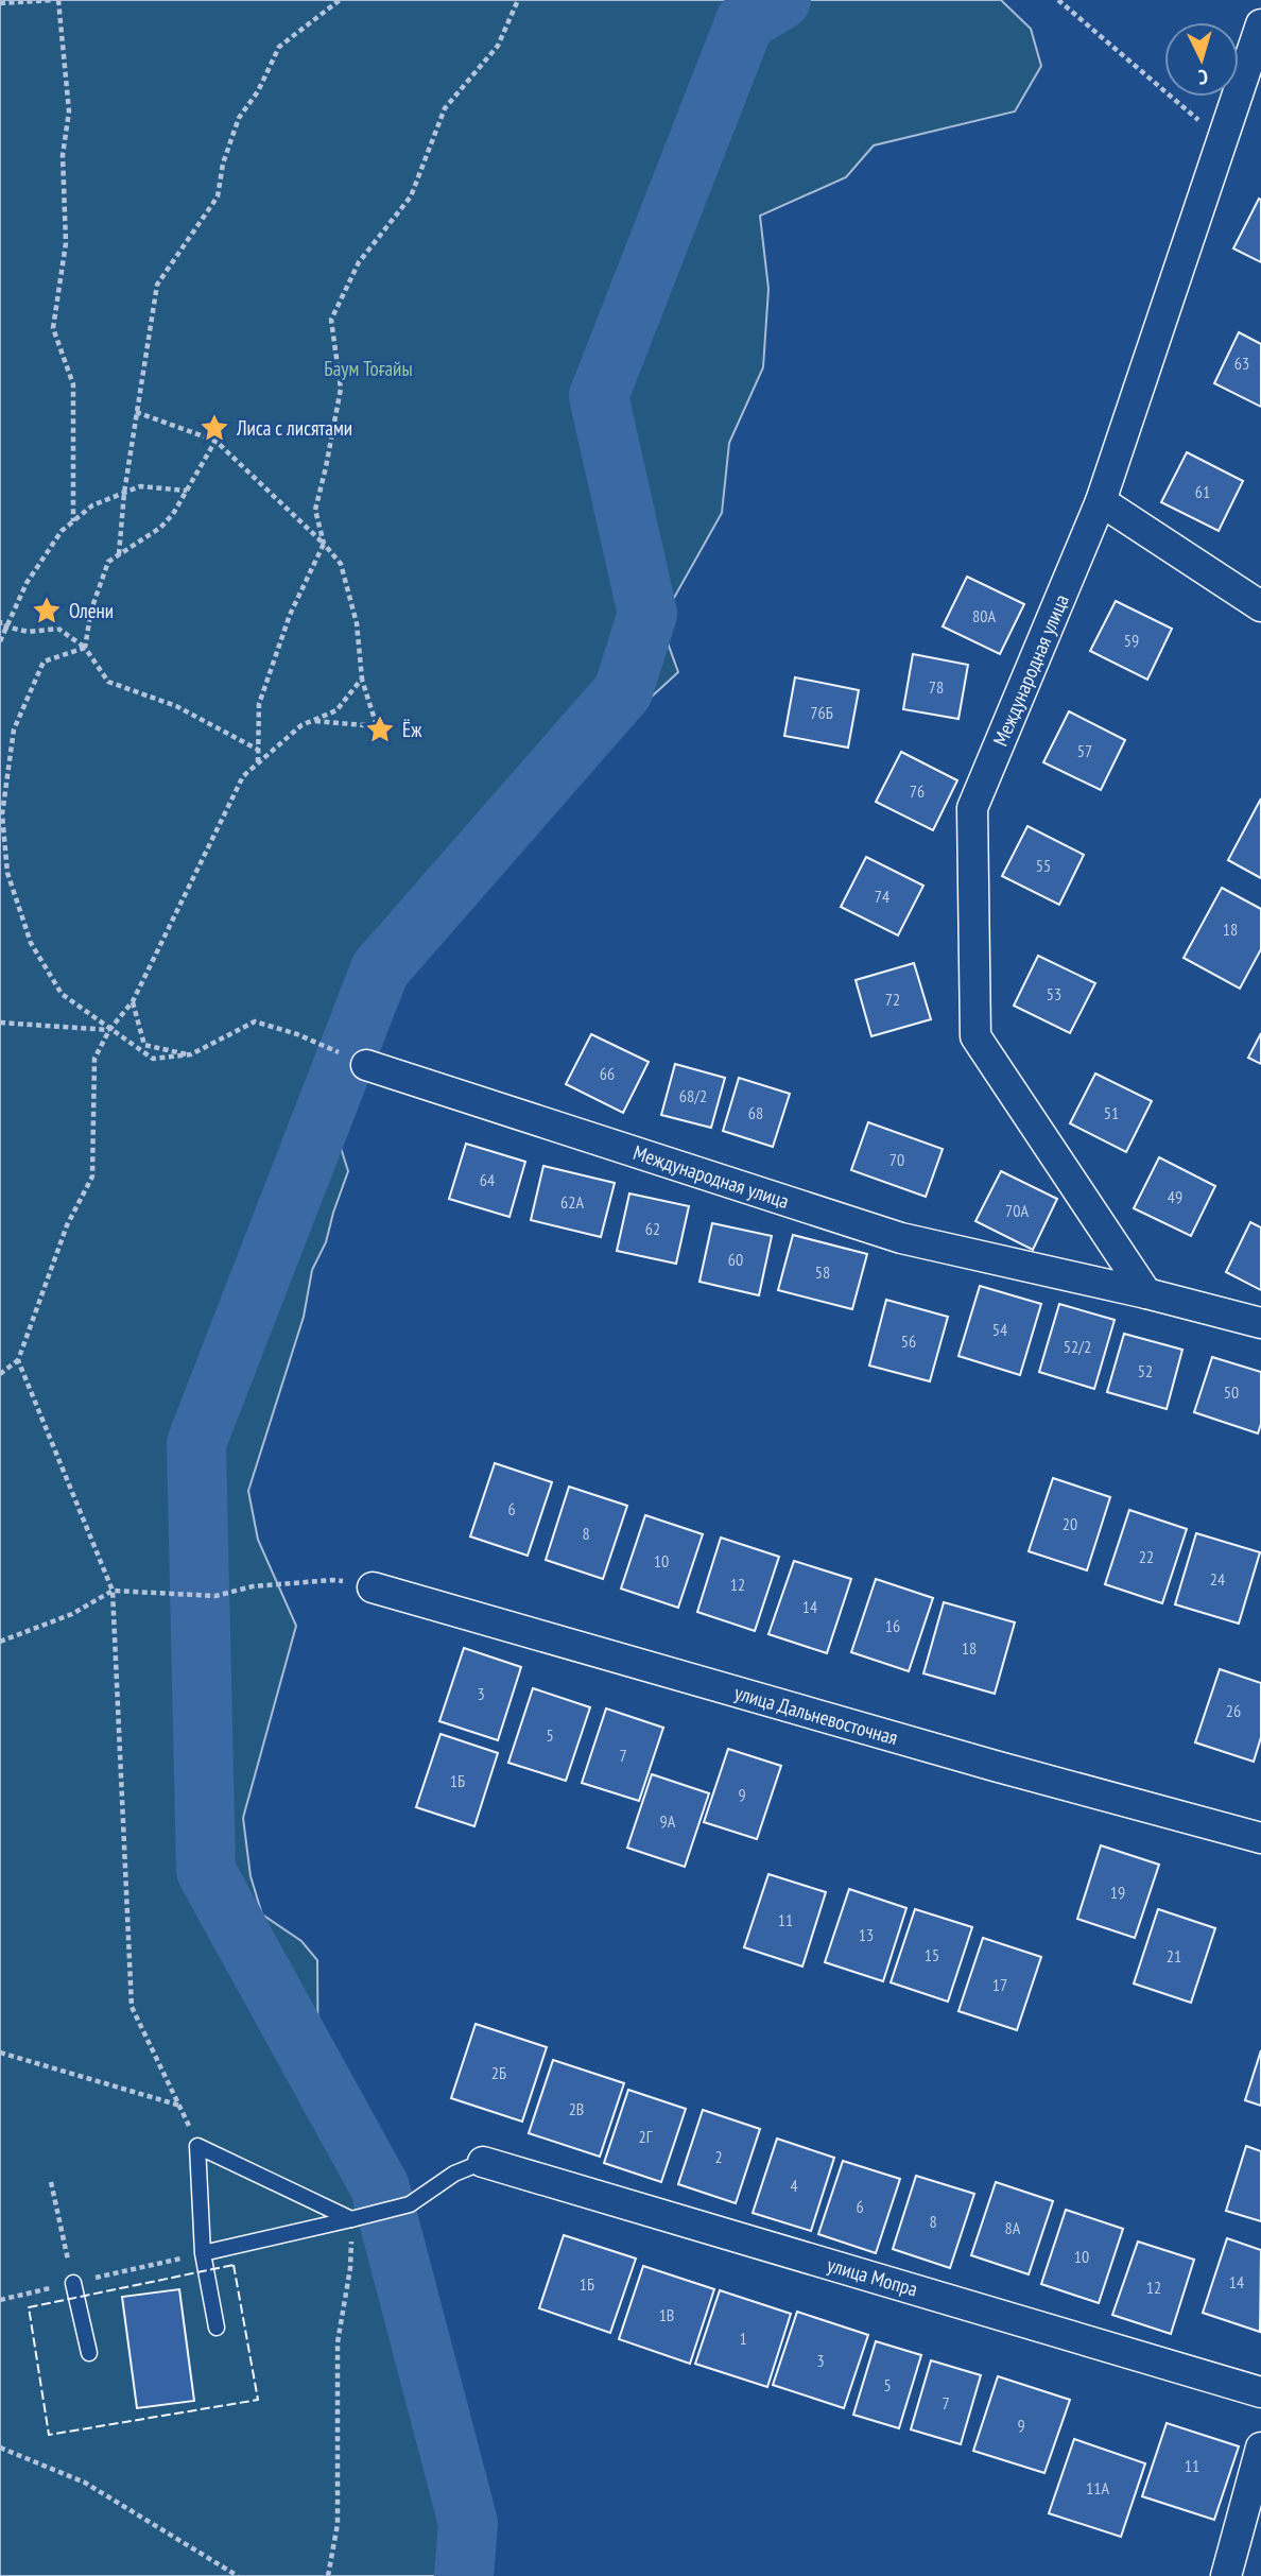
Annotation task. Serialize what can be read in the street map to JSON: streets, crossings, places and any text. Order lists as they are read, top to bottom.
{
  "streets": {
    "street": ["Международная улица", "улица Дальневосточная", "улица Мопра"]
  },
  "parks": ["Баум Тоғайы"],
  "places": {
    "place": ["Лиса с лисятами", "Олени", "Ёж"]
  },
  "house_numbers": [
    "63",
    "61",
    "80А",
    "59",
    "78",
    "76Б",
    "57",
    "76",
    "55",
    "74",
    "18",
    "53",
    "72",
    "66",
    "68/2",
    "68",
    "51",
    "70",
    "64",
    "49",
    "62А",
    "70А",
    "62",
    "60",
    "58",
    "54",
    "56",
    "52/2",
    "52",
    "50",
    "6",
    "20",
    "8",
    "22",
    "10",
    "24",
    "12",
    "14",
    "16",
    "18",
    "3",
    "26",
    "5",
    "7",
    "1Б",
    "9",
    "9А",
    "19",
    "11",
    "13",
    "15",
    "21",
    "17",
    "2Б",
    "2В",
    "2Г",
    "2",
    "4",
    "6",
    "8",
    "8А",
    "10",
    "14",
    "1Б",
    "12",
    "1В",
    "1",
    "3",
    "5",
    "7",
    "9",
    "11",
    "11А"
  ],
  "north": "bottom"
}
